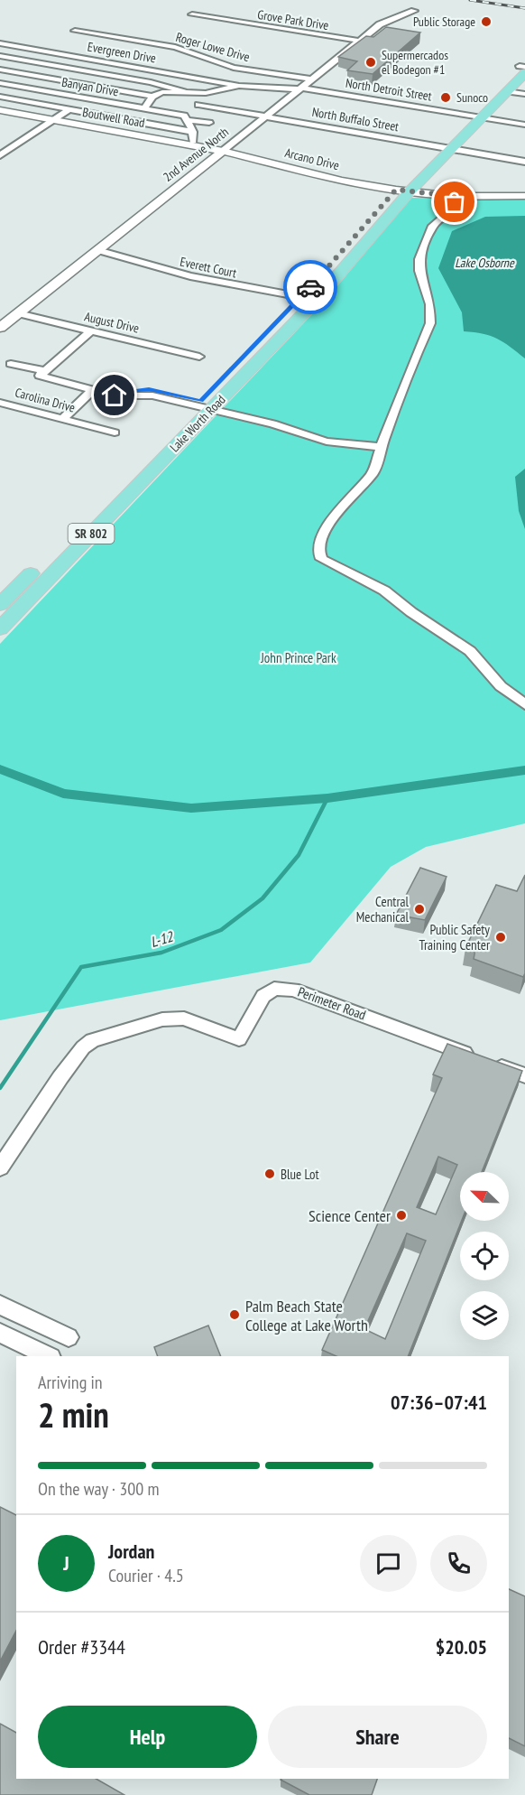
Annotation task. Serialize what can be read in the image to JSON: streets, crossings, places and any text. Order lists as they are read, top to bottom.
{
  "streets": {
    "main road": ["Lake Worth Road", "SR 802"],
    "street": [
      "Grove Park Drive",
      "Roger Lowe Drive",
      "Evergreen Drive",
      "Banyan Drive",
      "North Detroit Street",
      "Boutwell Road",
      "North Buffalo Street",
      "2nd Avenue North",
      "Arcano Drive",
      "Everett Court",
      "August Drive",
      "Carolina Drive",
      "Perimeter Road"
    ]
  },
  "crossings": [
    ["Grove Park Drive", "2nd Avenue North"],
    ["Roger Lowe Drive", "2nd Avenue North"],
    ["Evergreen Drive", "North Detroit Street"],
    ["North Detroit Street", "2nd Avenue North"],
    ["North Detroit Street", "Lake Worth Road"],
    ["Boutwell Road", "2nd Avenue North"],
    ["Boutwell Road", "Arcano Drive"],
    ["North Buffalo Street", "2nd Avenue North"],
    ["North Buffalo Street", "Lake Worth Road"],
    ["2nd Avenue North", "Arcano Drive"],
    ["2nd Avenue North", "Everett Court"],
    ["2nd Avenue North", "August Drive"],
    ["Arcano Drive", "Lake Worth Road"],
    ["Everett Court", "Lake Worth Road"]
  ],
  "water": ["Lake Osborne", "L-12"],
  "parks": ["John Prince Park"],
  "places": [
    "Public Storage",
    "Supermercados el Bodegon #1",
    "Sunoco",
    "Central Mechanical",
    "Public Safety Training Center",
    "Blue Lot",
    "Science Center",
    "Palm Beach State College at Lake Worth"
  ],
  "north": "top left",
  "page": {
    "heading": ["2 min", "Arriving in", "07:36–07:41"],
    "panel": [
      "Jordan",
      "Courier · 4.5",
      "Order #3344",
      "$20.05"
    ],
    "bar": "On the way · 300 m",
    "round": "J",
    "buttons": ["Help", "Share"]
  }
}
